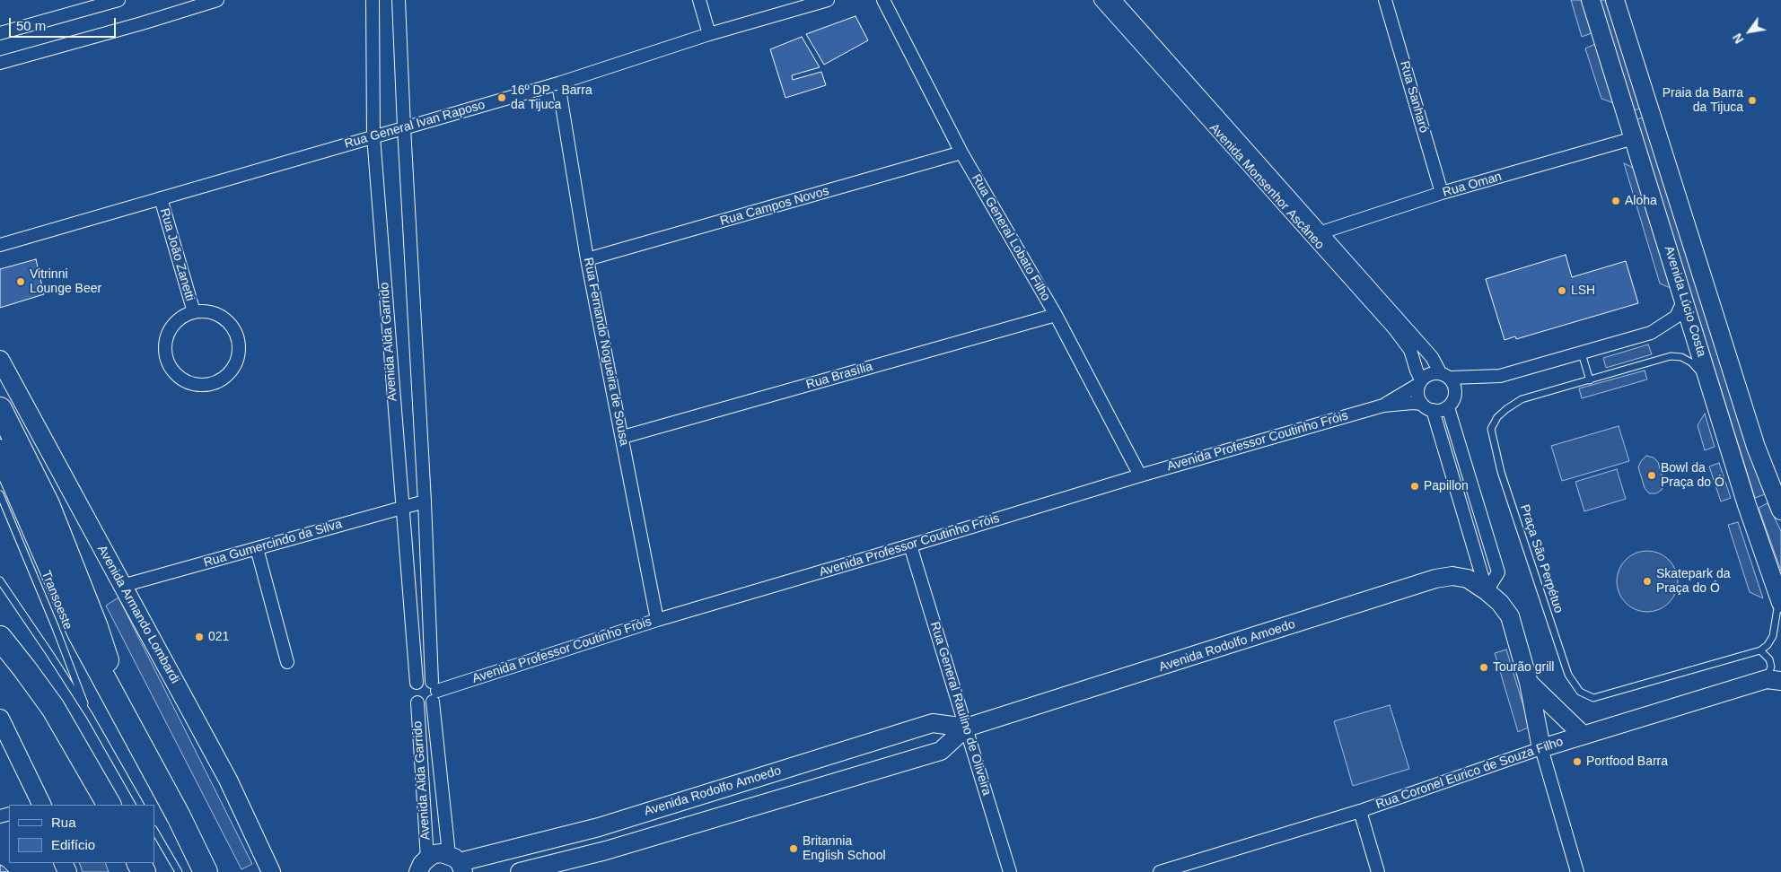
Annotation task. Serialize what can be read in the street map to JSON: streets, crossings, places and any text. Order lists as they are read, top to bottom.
{
  "streets": {
    "street": [
      "Rua Sanharó",
      "Rua General Ivan Raposo",
      "Rua Oman",
      "Avenida Monsenhor Ascâneo",
      "Rua Campos Novos",
      "Rua General Lobato Filho",
      "Rua João Zanetti",
      "Avenida Lúcio Costa",
      "Avenida Alda Garrido",
      "Rua Fernando Nogueira de Sousa",
      "Rua Brasília",
      "Avenida Professor Coutinho Fróis",
      "Rua Gumercindo da Silva",
      "Avenida Armando Lombardi",
      "Avenida Rodolfo Amoedo",
      "Rua General Raulino de Oliveira",
      "Rua Coronel Eurico de Souza Filho"
    ],
    "lane": ["Praça São Perpétuo", "Transoeste"]
  },
  "crossings": [
    ["Rua Sanharó", "Rua Oman"],
    ["Rua General Ivan Raposo", "Rua João Zanetti"],
    ["Rua General Ivan Raposo", "Avenida Alda Garrido"],
    ["Rua General Ivan Raposo", "Rua Fernando Nogueira de Sousa"],
    ["Rua Oman", "Avenida Monsenhor Ascâneo"],
    ["Rua Oman", "Avenida Lúcio Costa"],
    ["Avenida Monsenhor Ascâneo", "Avenida Professor Coutinho Fróis"],
    ["Rua Campos Novos", "Rua General Lobato Filho"],
    ["Rua Campos Novos", "Rua Fernando Nogueira de Sousa"],
    ["Rua General Lobato Filho", "Rua Brasília"],
    ["Rua General Lobato Filho", "Avenida Professor Coutinho Fróis"],
    ["Avenida Lúcio Costa", "Praça São Perpétuo"],
    ["Avenida Alda Garrido", "Avenida Professor Coutinho Fróis"],
    ["Avenida Alda Garrido", "Rua Gumercindo da Silva"],
    ["Avenida Alda Garrido", "Avenida Rodolfo Amoedo"],
    ["Rua Fernando Nogueira de Sousa", "Rua Brasília"],
    ["Rua Fernando Nogueira de Sousa", "Avenida Professor Coutinho Fróis"],
    ["Avenida Professor Coutinho Fróis", "Rua General Raulino de Oliveira"],
    ["Rua Gumercindo da Silva", "Avenida Armando Lombardi"],
    ["Avenida Rodolfo Amoedo", "Rua General Raulino de Oliveira"]
  ],
  "places": [
    "16º DP - Barra da Tijuca",
    "Praia da Barra da Tijuca",
    "Aloha",
    "Vitrinni Lounge Beer",
    "LSH",
    "Bowl da Praça do Ó",
    "Papillon",
    "Skatepark da Praça do Ó",
    "021",
    "Tourão grill",
    "Portfood Barra",
    "Britannia English School"
  ],
  "legend": ["Rua", "Edifício"],
  "scale_bar": "50 m",
  "north": "bottom left"
}
